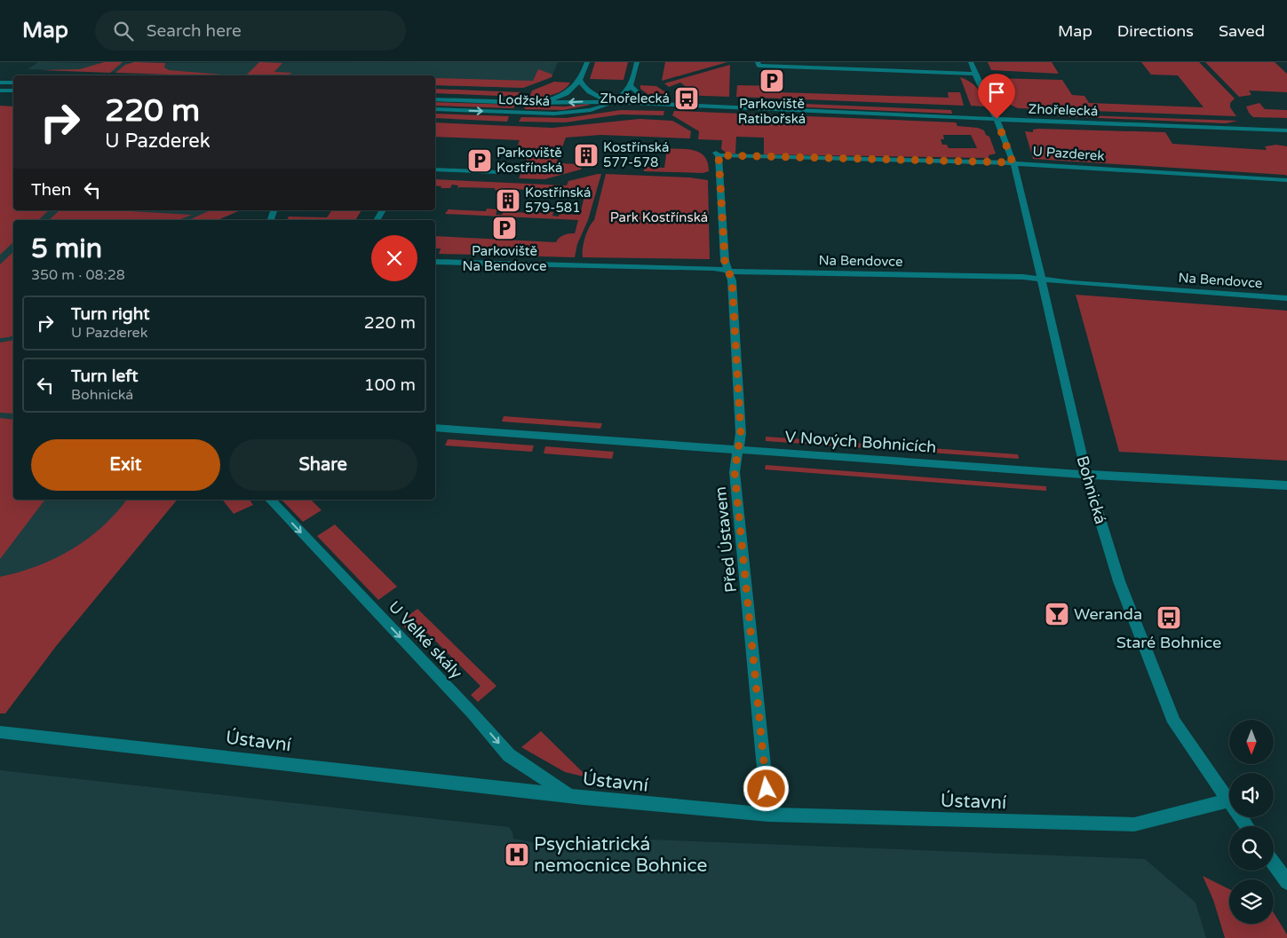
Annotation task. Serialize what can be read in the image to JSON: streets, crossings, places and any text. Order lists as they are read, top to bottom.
{
  "streets": {
    "street": [
      "Lodžská",
      "Zhořelecká",
      "U Pazderek",
      "Na Bendovce",
      "V Nových Bohnicích",
      "Bohnická",
      "Před Ústavem",
      "U Velké skály",
      "Ústavní"
    ]
  },
  "crossings": [
    ["Lodžská", "Zhořelecká"],
    ["Zhořelecká", "Bohnická"],
    ["U Pazderek", "Bohnická"],
    ["U Pazderek", "Před Ústavem"],
    ["Na Bendovce", "Bohnická"],
    ["Na Bendovce", "Před Ústavem"],
    ["V Nových Bohnicích", "Bohnická"],
    ["V Nových Bohnicích", "Před Ústavem"],
    ["Bohnická", "Ústavní"],
    ["Před Ústavem", "Ústavní"],
    ["U Velké skály", "Ústavní"]
  ],
  "one_way": ["U Velké skály"],
  "parks": ["Park Kostřínská"],
  "places": {
    "parking": ["Parkoviště Ratibořská", "Parkoviště Kostřínská", "Parkoviště Na Bendovce"],
    "bus stop": ["Zhořelecká", "Staré Bohnice"],
    "building": ["Kostřínská 577-578", "Kostřínská 579-581"],
    "bar": ["Weranda"],
    "hospital": ["Psychiatrická nemocnice Bohnice"]
  },
  "north": "bottom",
  "page": {
    "header": "Map",
    "search": "Search here",
    "nav": ["Map", "Directions", "Saved"],
    "turn": ["220 m", "U Pazderek"],
    "then": "Then",
    "heading": ["5 min", "350 m · 08:28"],
    "list": [
      {
        "name": "Turn right",
        "note": "U Pazderek",
        "value": "220 m"
      },
      {
        "name": "Turn left",
        "note": "Bohnická",
        "value": "100 m"
      }
    ],
    "buttons": ["Exit", "Share"]
  }
}
